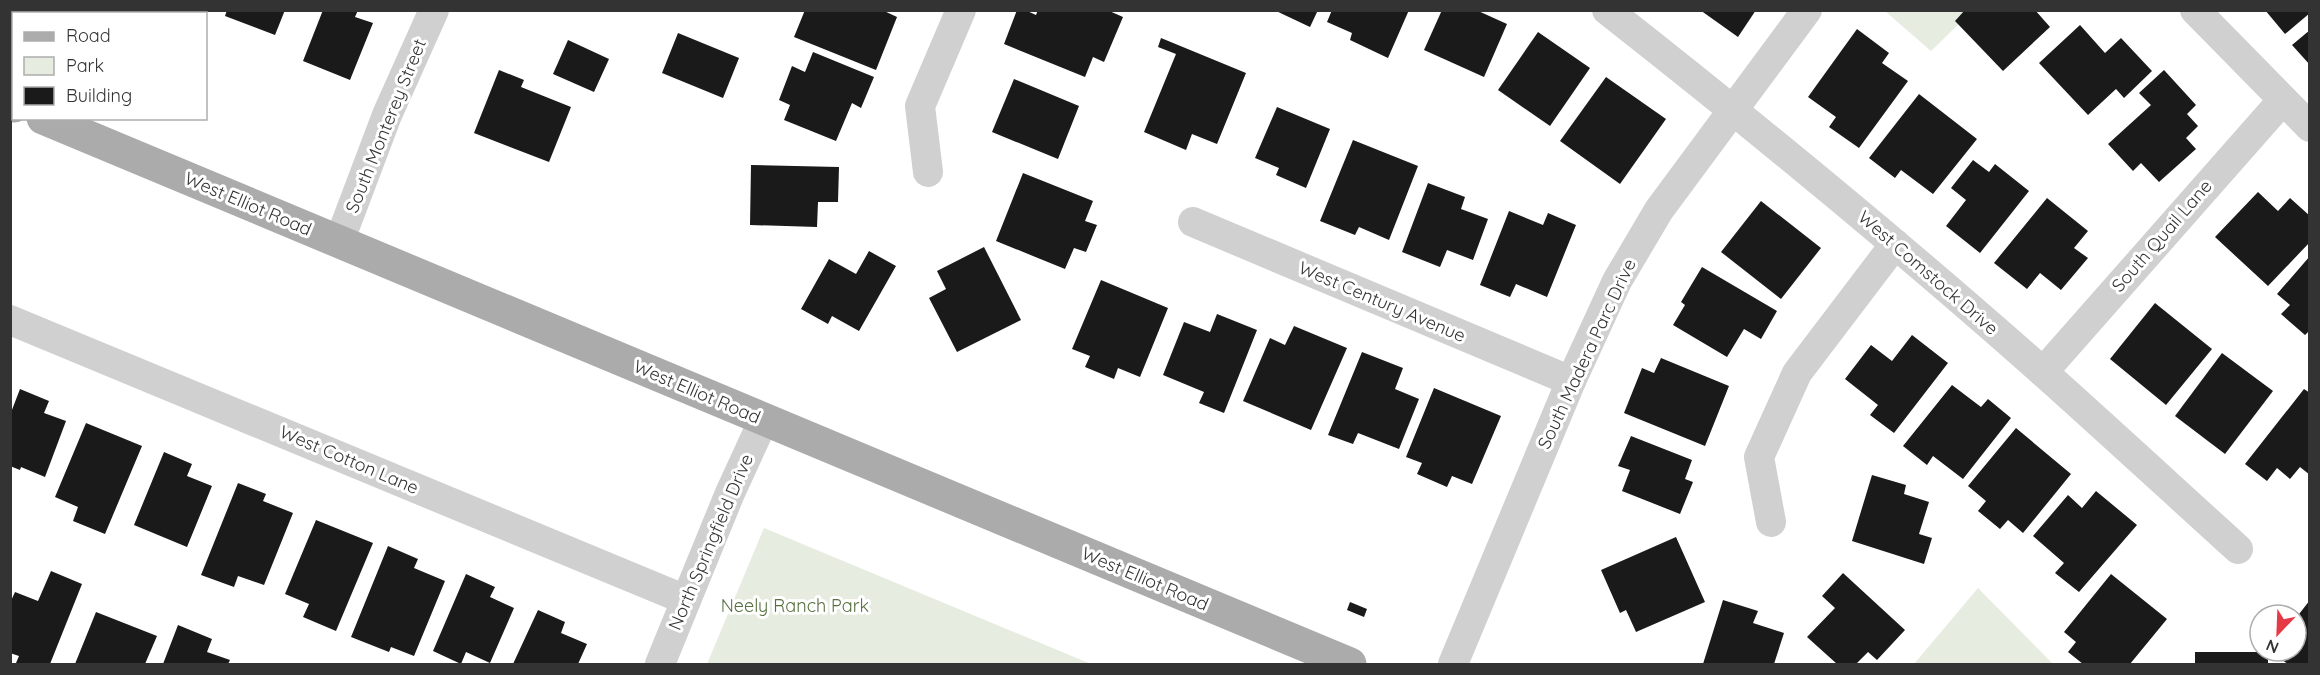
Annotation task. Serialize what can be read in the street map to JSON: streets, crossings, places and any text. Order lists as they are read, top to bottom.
{
  "streets": {
    "main road": ["West Elliot Road"],
    "street": [
      "South Monterey Street",
      "South Quail Lane",
      "West Comstock Drive",
      "West Century Avenue",
      "South Madera Parc Drive",
      "West Cotton Lane",
      "North Springfield Drive"
    ]
  },
  "crossings": [
    ["South Monterey Street", "West Elliot Road"],
    ["West Elliot Road", "North Springfield Drive"],
    ["South Quail Lane", "West Comstock Drive"],
    ["West Comstock Drive", "South Madera Parc Drive"],
    ["West Century Avenue", "South Madera Parc Drive"],
    ["West Cotton Lane", "North Springfield Drive"]
  ],
  "parks": ["Neely Ranch Park"],
  "legend": ["Road", "Park", "Building"],
  "north": "bottom left"
}
